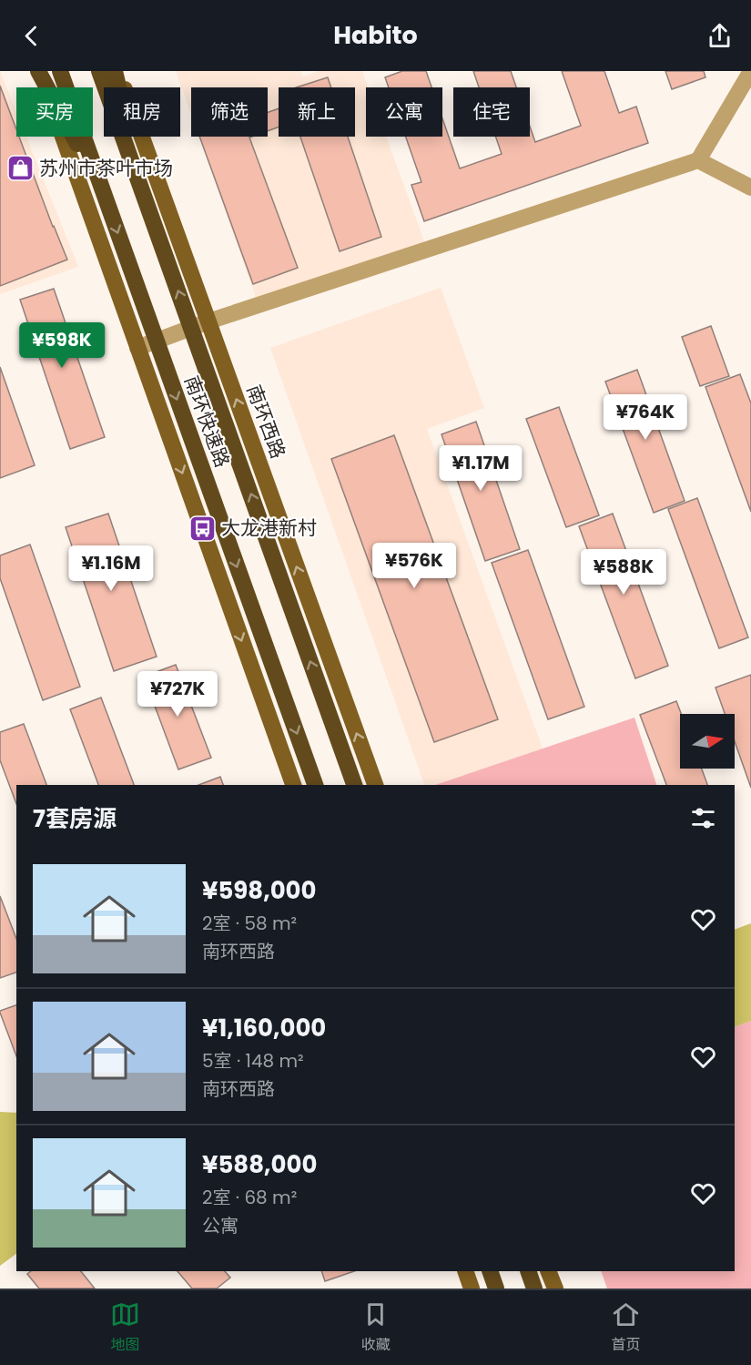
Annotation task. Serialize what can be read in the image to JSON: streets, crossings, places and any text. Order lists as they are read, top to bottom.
{
  "streets": {
    "highway": ["南环快速路"],
    "main road": ["南环西路"]
  },
  "places": {
    "shop": ["苏州市茶叶市场"],
    "bus stop": ["大龙港新村"]
  },
  "north": "right",
  "page": {
    "header": "Habito",
    "chip": [
      "买房",
      "租房",
      "筛选",
      "新上",
      "公寓",
      "住宅"
    ],
    "price": [
      "¥598K",
      "¥764K",
      "¥1.17M",
      "¥576K",
      "¥1.16M",
      "¥588K",
      "¥727K"
    ],
    "heading": "7套房源",
    "list": [
      {
        "name": "¥598,000",
        "note": "2室 · 58 m² · 南环西路"
      },
      {
        "name": "¥1,160,000",
        "note": "5室 · 148 m² · 南环西路"
      },
      {
        "name": "¥588,000",
        "note": "2室 · 68 m² · 公寓"
      }
    ],
    "tabs": ["地图", "收藏", "首页"]
  }
}
